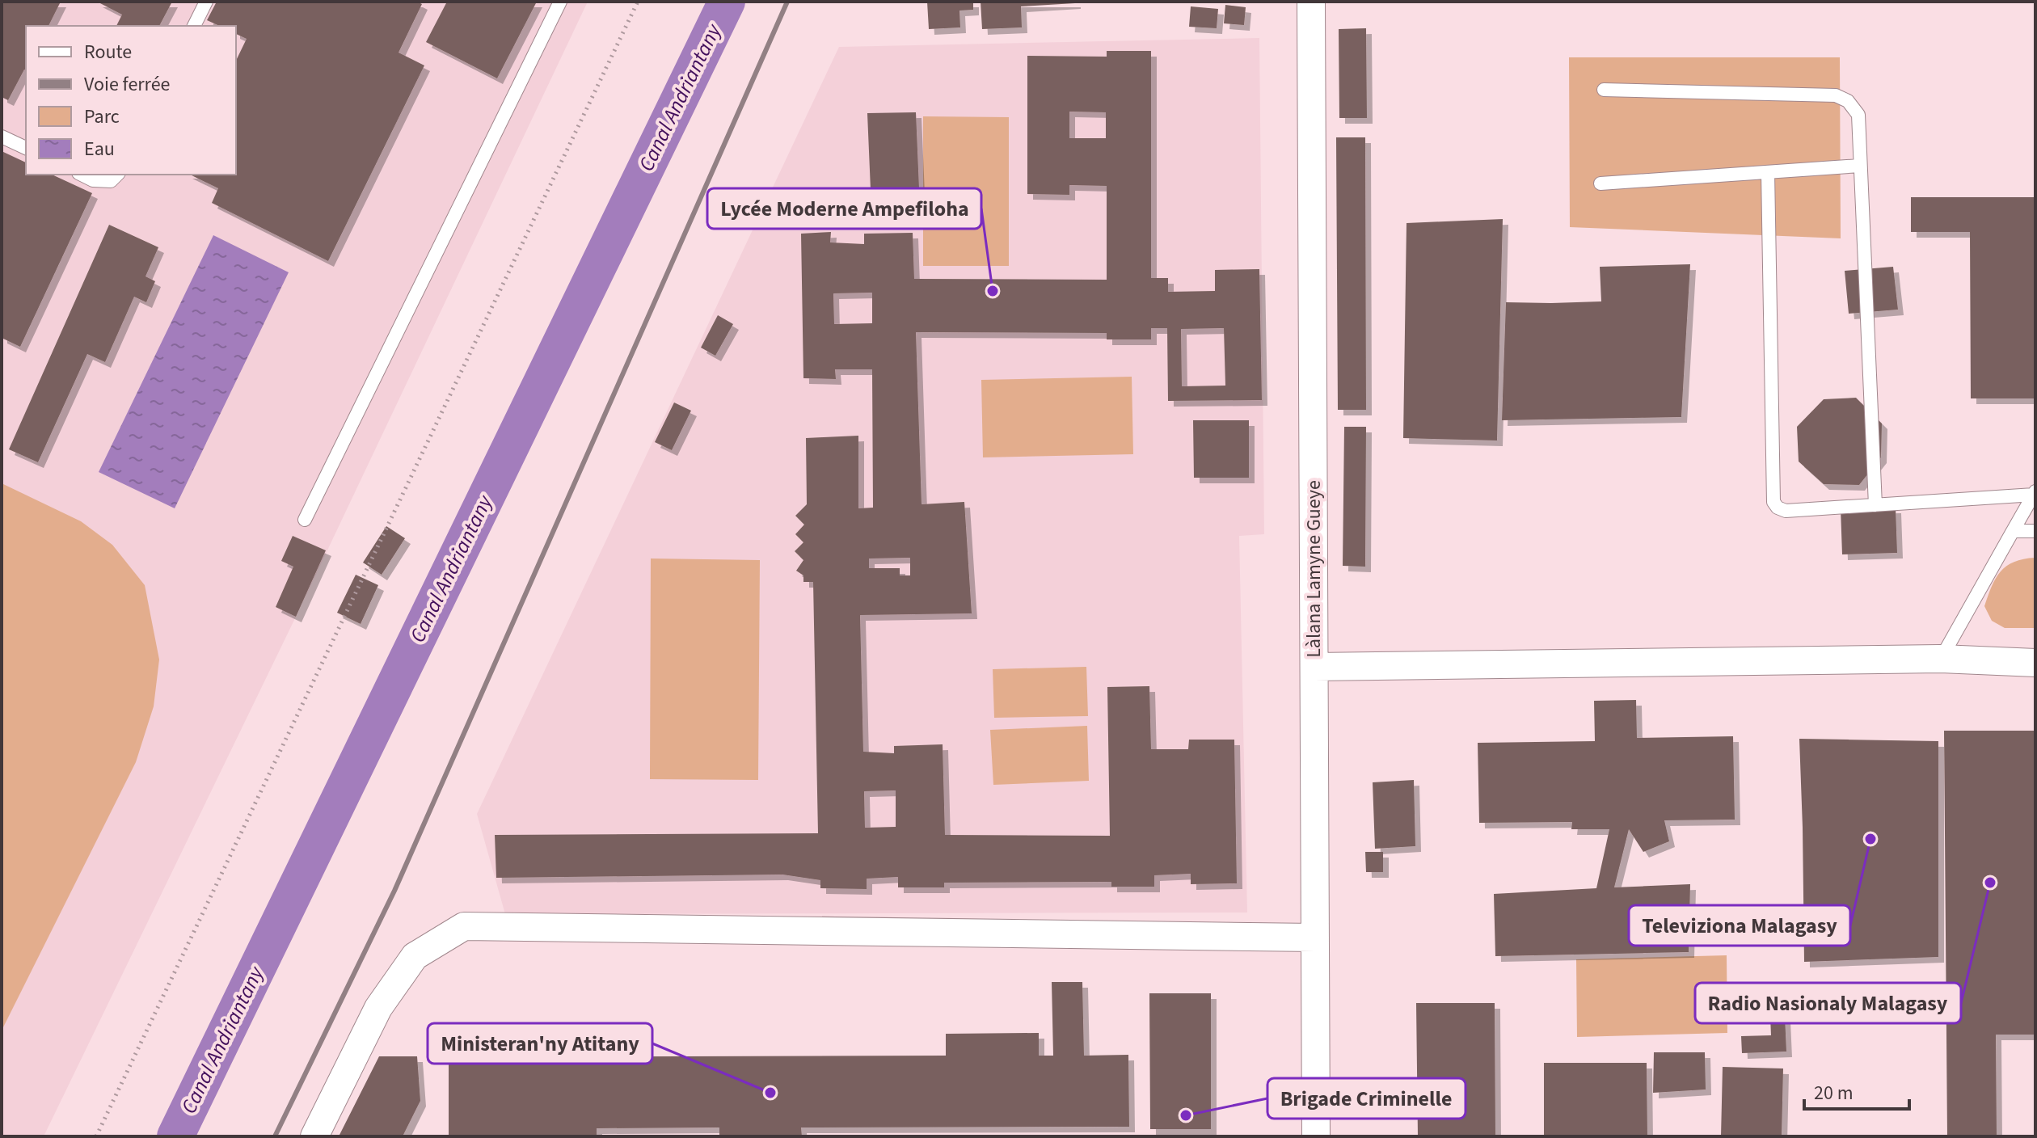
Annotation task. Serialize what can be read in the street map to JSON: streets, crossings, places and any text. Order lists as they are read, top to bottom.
{
  "streets": {
    "street": ["Làlana Lamyne Gueye"]
  },
  "water": ["Canal Andriantany"],
  "places": [
    "Lycée Moderne Ampefiloha",
    "Televiziona Malagasy",
    "Radio Nasionaly Malagasy",
    "Ministeran'ny Atitany",
    "Brigade Criminelle"
  ],
  "legend": [
    "Route",
    "Voie ferrée",
    "Parc",
    "Eau"
  ],
  "scale_bar": "20 m"
}
